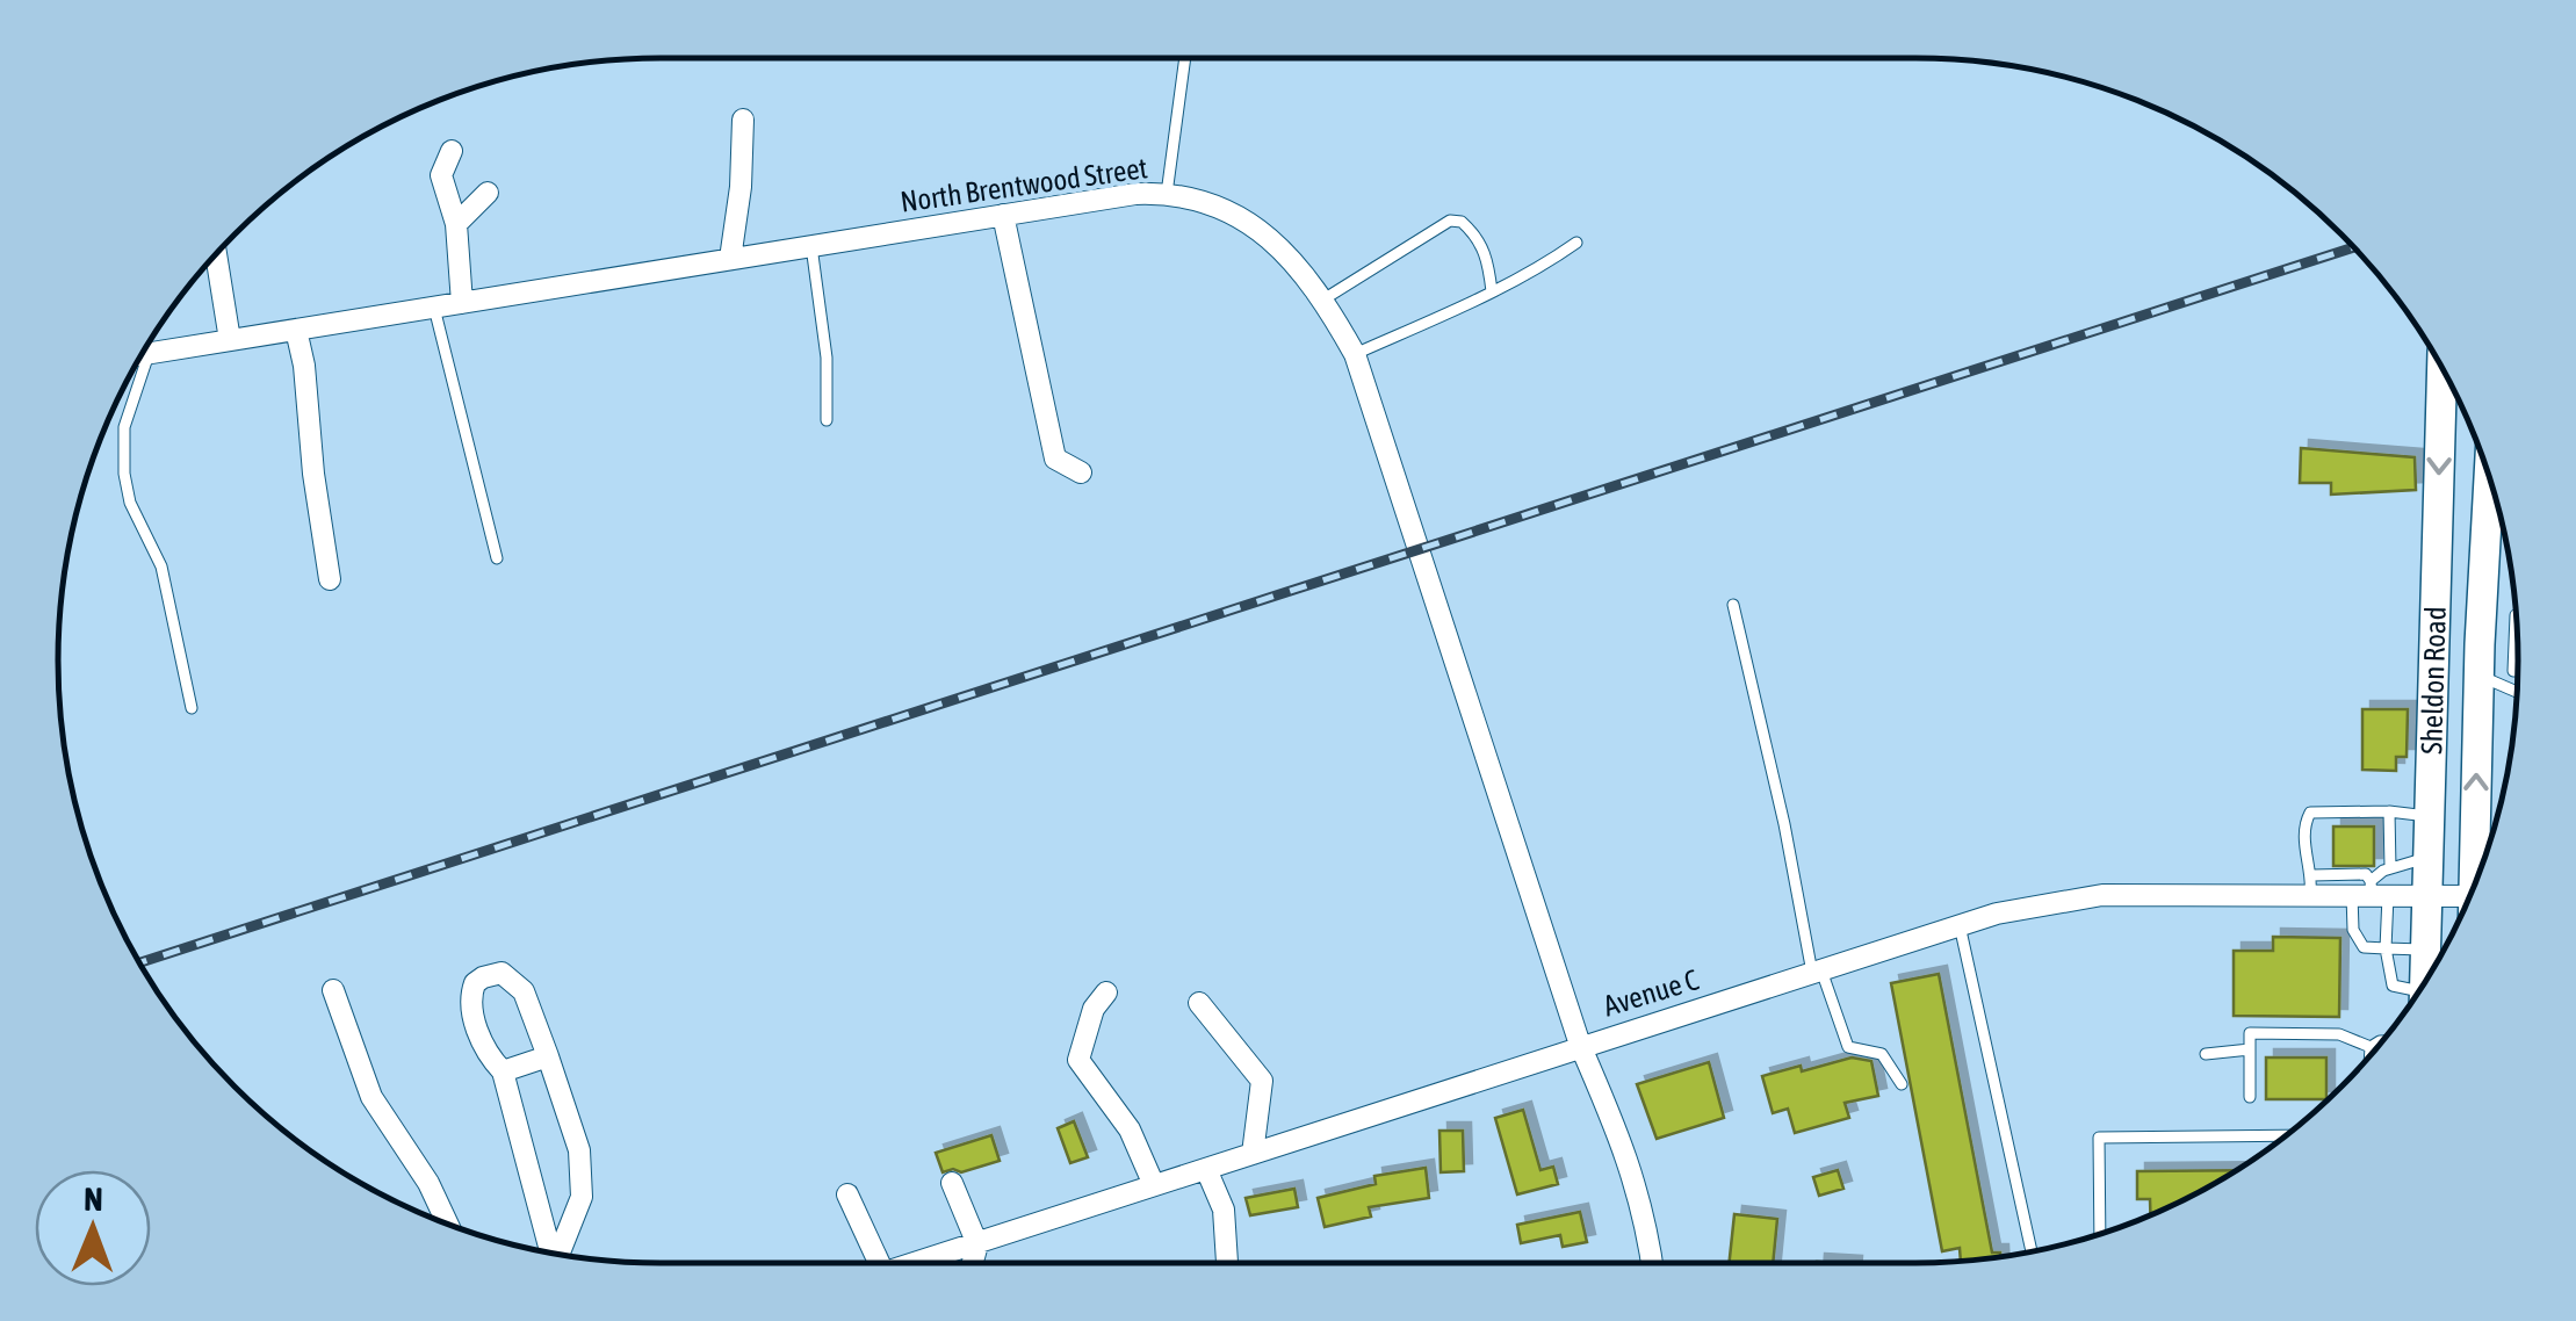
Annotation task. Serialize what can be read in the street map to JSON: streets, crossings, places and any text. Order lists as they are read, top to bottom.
{
  "streets": {
    "main road": ["Sheldon Road"],
    "street": ["North Brentwood Street", "Avenue C"]
  },
  "crossings": [
    ["North Brentwood Street", "Avenue C"],
    ["Sheldon Road", "Avenue C"]
  ],
  "north": "top"
}
